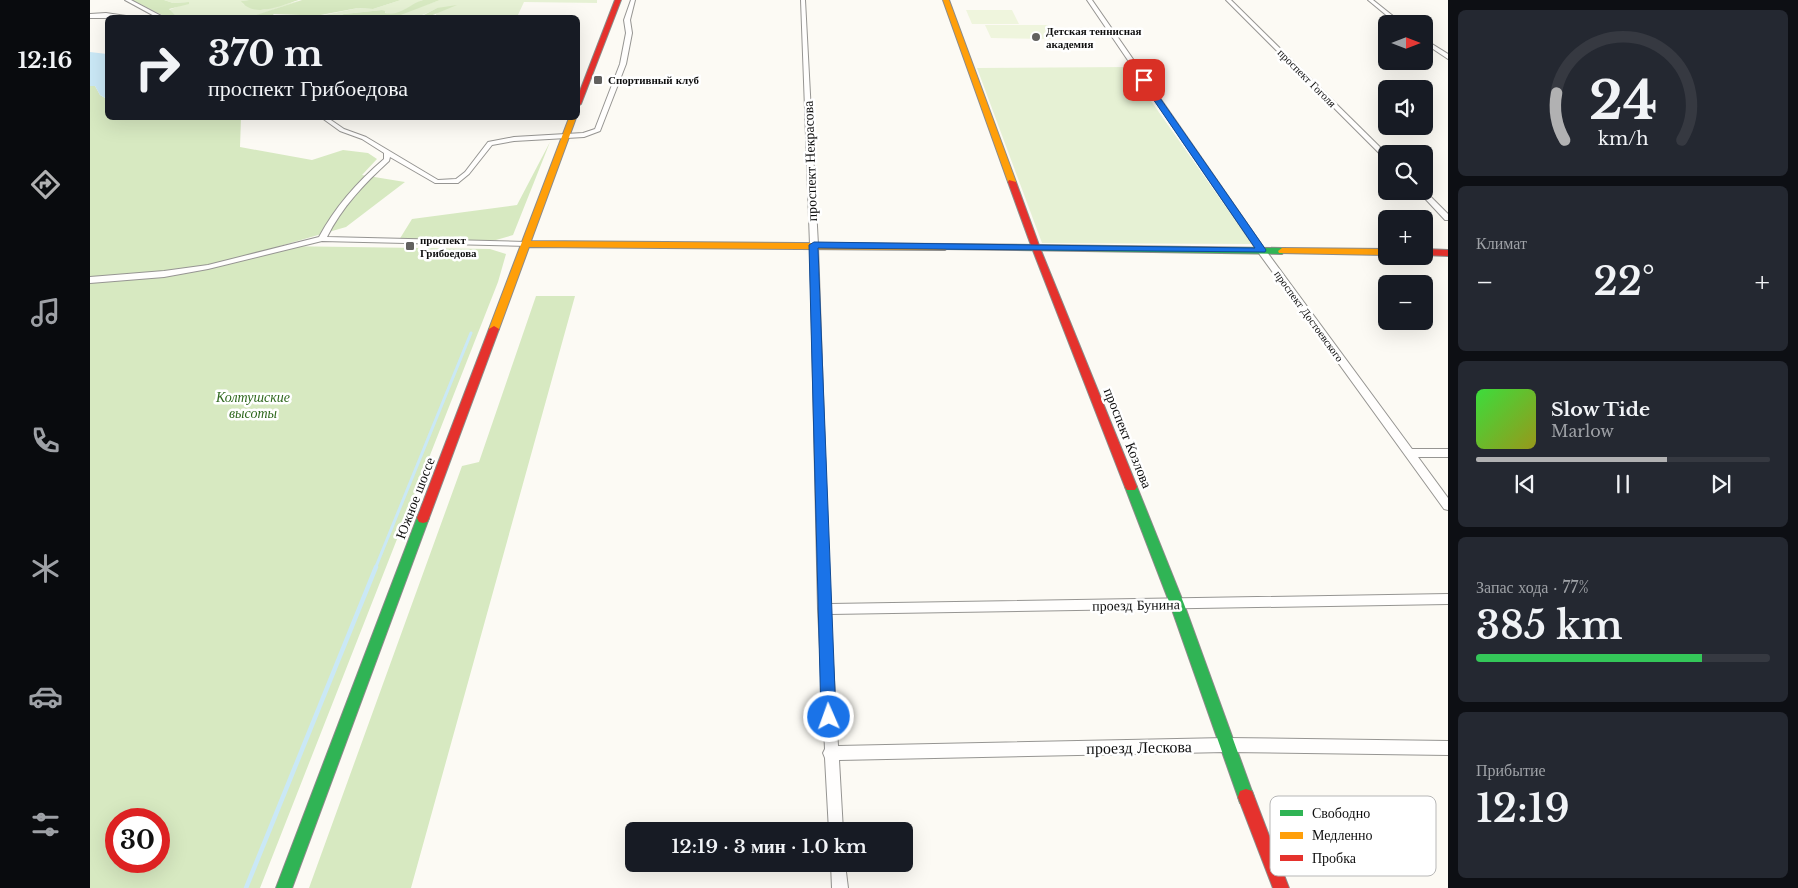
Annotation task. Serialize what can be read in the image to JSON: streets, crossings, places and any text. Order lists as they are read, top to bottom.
{
  "streets": {
    "street": [
      "проспект Гоголя",
      "проспект Некрасова",
      "проспект Достоевского",
      "проспект Козлова",
      "Южное шоссе",
      "проезд Бунина",
      "проезд Лескова"
    ]
  },
  "crossings": [
    ["проспект Некрасова", "проезд Бунина"],
    ["проспект Некрасова", "проезд Лескова"],
    ["проспект Козлова", "проезд Бунина"],
    ["проспект Козлова", "проезд Лескова"]
  ],
  "parks": ["Колтушские высоты"],
  "places": {
    "other": ["Детская теннисная академия"],
    "transit": ["Спортивный клуб", "проспект Грибоедова"]
  },
  "legend": ["Свободно", "Медленно", "Пробка"],
  "north": "right",
  "page": {
    "tabs": "12:16",
    "map_buttons": ["+", "−"],
    "turn": ["370 m", "проспект Грибоедова"],
    "tile": [
      "Климат",
      ["Запас хода · 77%", "385 km"],
      ["Прибытие", "12:19"]
    ],
    "heat": ["−", "22°", "+"],
    "song": ["Slow Tide", "Marlow"],
    "limit": "30",
    "trip": "12:19 · 3 мин · 1.0 km",
    "gauge": ["24", "km/h"]
  }
}
